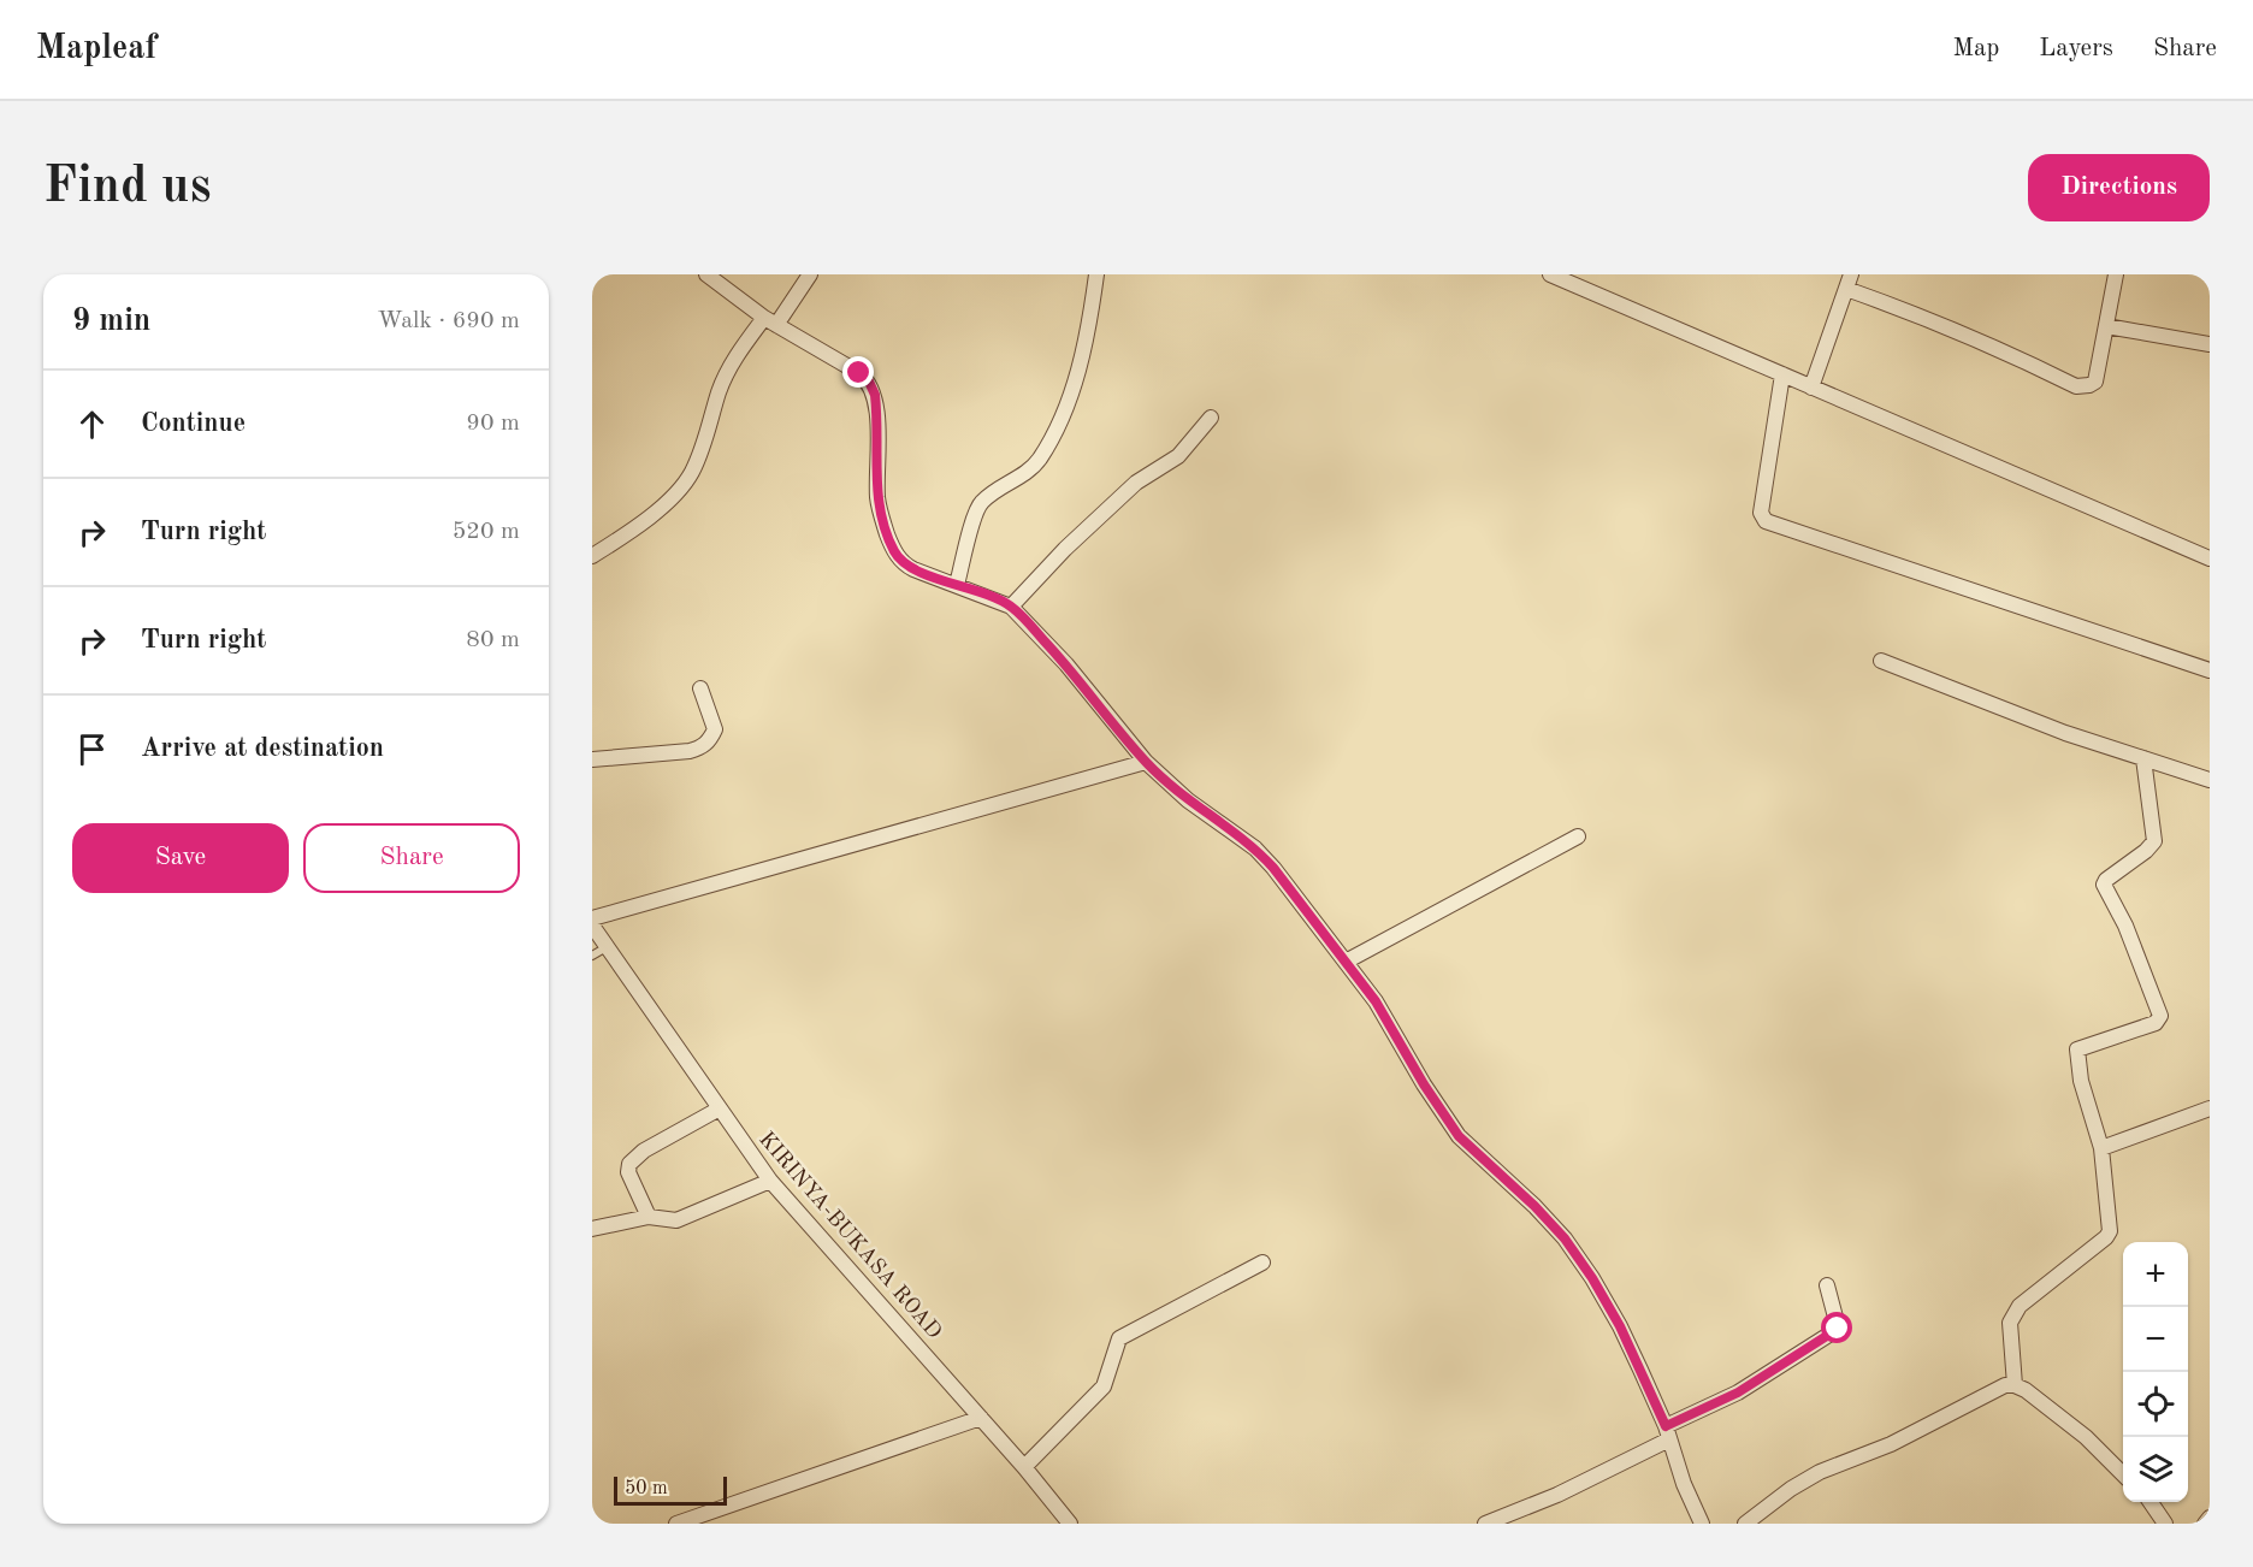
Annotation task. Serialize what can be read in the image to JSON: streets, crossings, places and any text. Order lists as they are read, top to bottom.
{
  "streets": {
    "street": ["KIRINYA-BUKASA ROAD"]
  },
  "scale_bar": "50 m",
  "page": {
    "header": "Mapleaf",
    "nav": ["Map", "Layers", "Share"],
    "buttons": [
      "Directions",
      ["Save", "Share"]
    ],
    "title": "Find us",
    "heading": ["9 min", "Walk · 690 m"],
    "list": [
      ["Continue", "90 m"],
      ["Turn right", "520 m"],
      ["Turn right", "80 m"],
      "Arrive at destination"
    ],
    "map_buttons": ["+", "−"],
    "scale": "50 m"
  }
}
